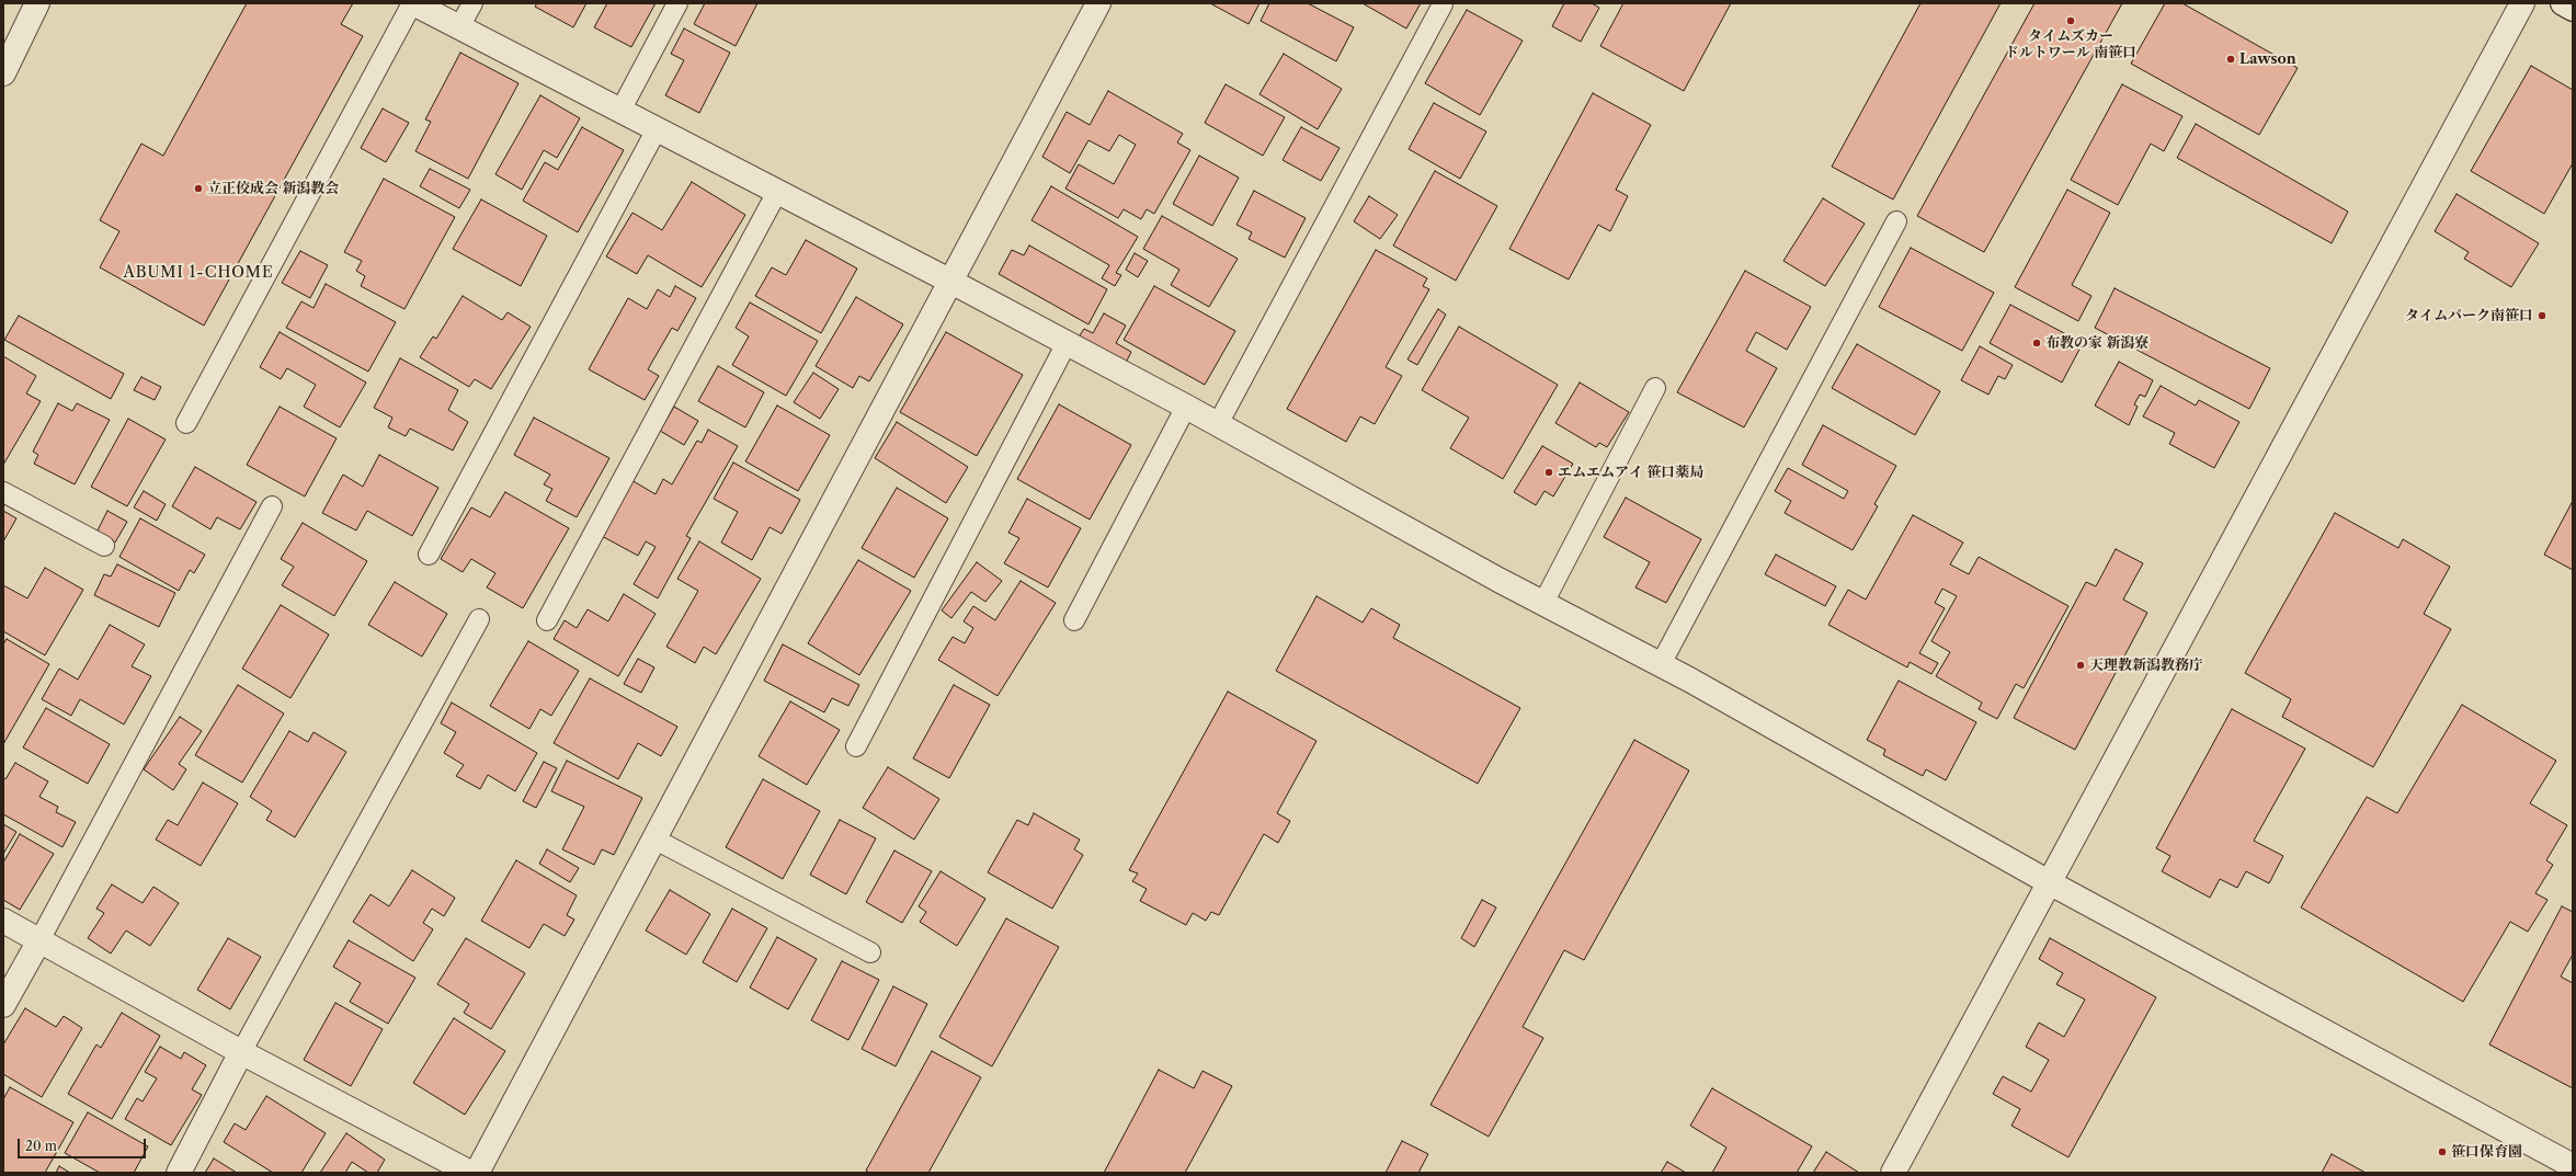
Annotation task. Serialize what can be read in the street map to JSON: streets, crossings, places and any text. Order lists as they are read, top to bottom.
{
  "districts": ["ABUMI 1-CHOME"],
  "places": [
    "タイムズカー ドルトワール 南笹口",
    "Lawson",
    "立正佼成会 新潟教会",
    "タイムパーク南笹口",
    "布教の家 新潟寮",
    "エムエムアイ 笹口薬局",
    "天理教新潟教務庁",
    "笹口保育園"
  ],
  "scale_bar": "20 m"
}
